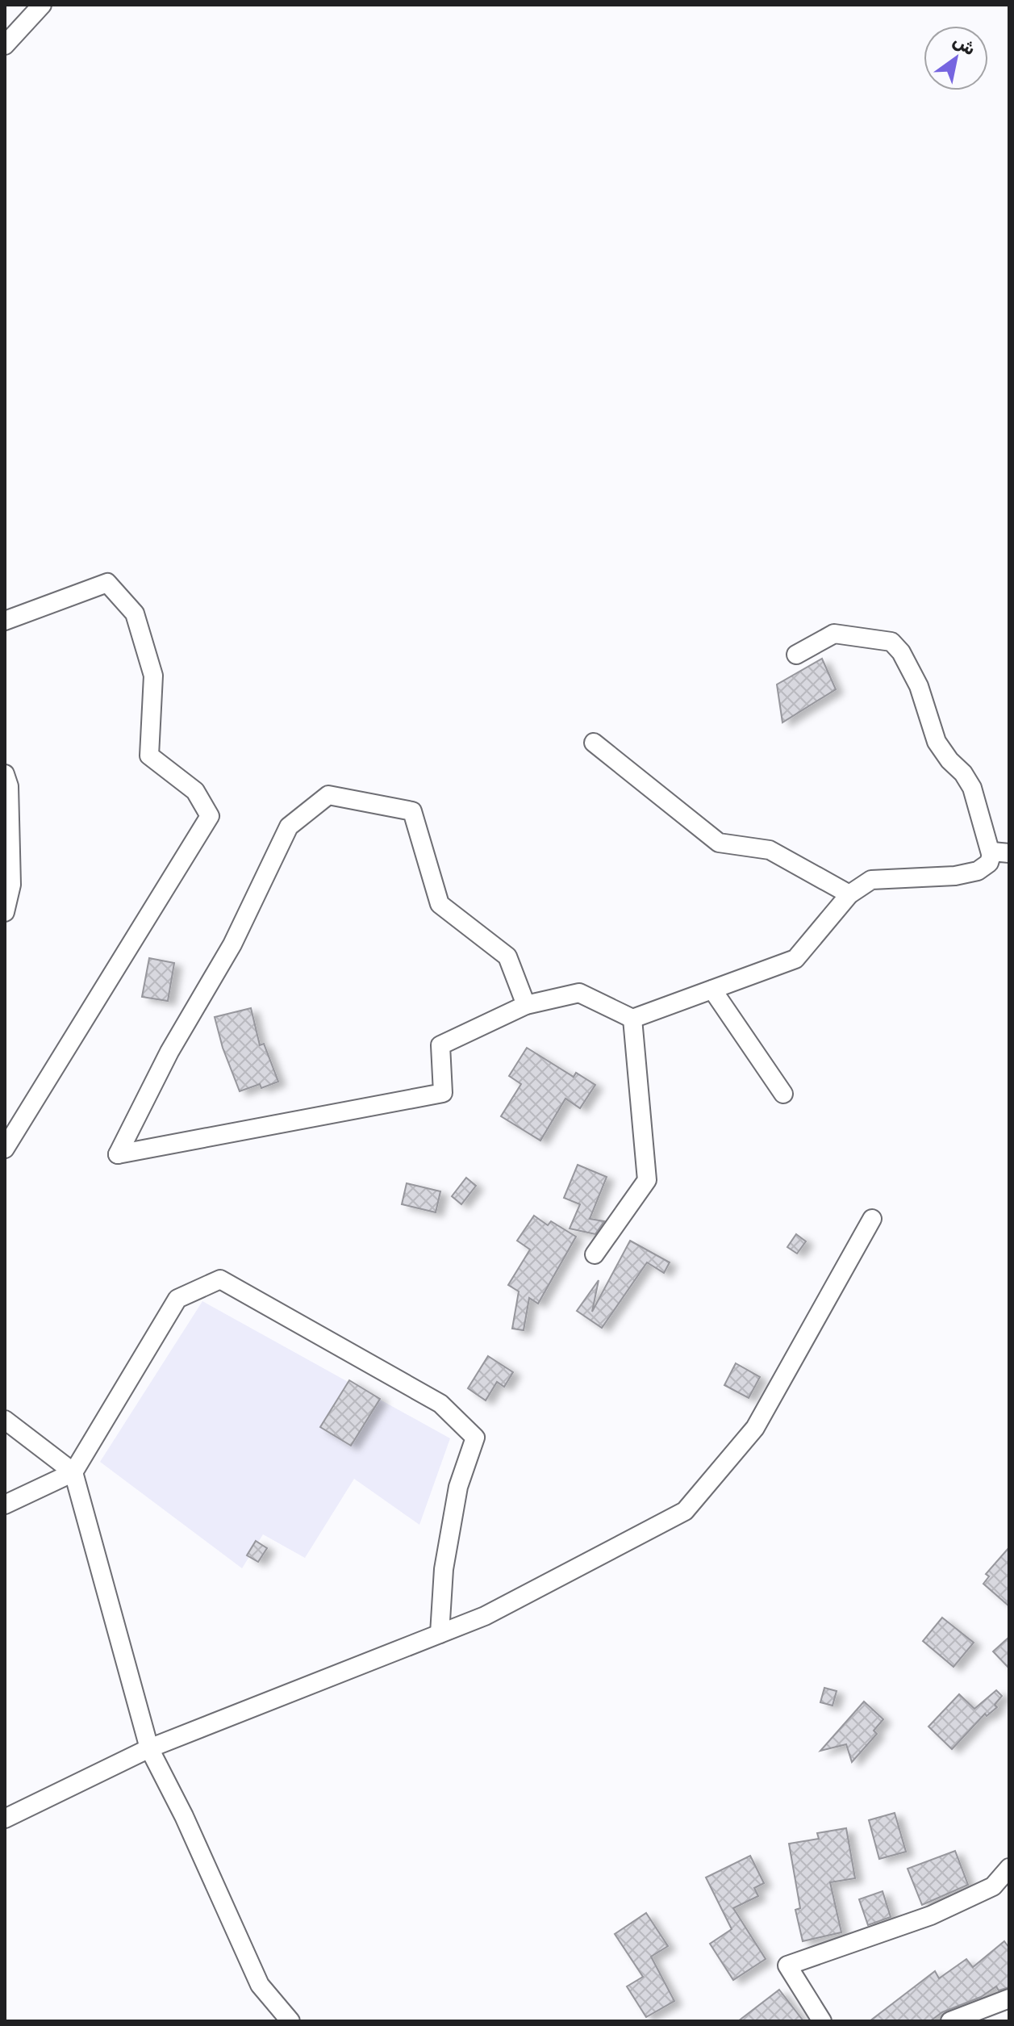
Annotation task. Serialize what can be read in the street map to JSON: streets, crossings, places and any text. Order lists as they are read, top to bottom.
{
  "north": "top right"
}
